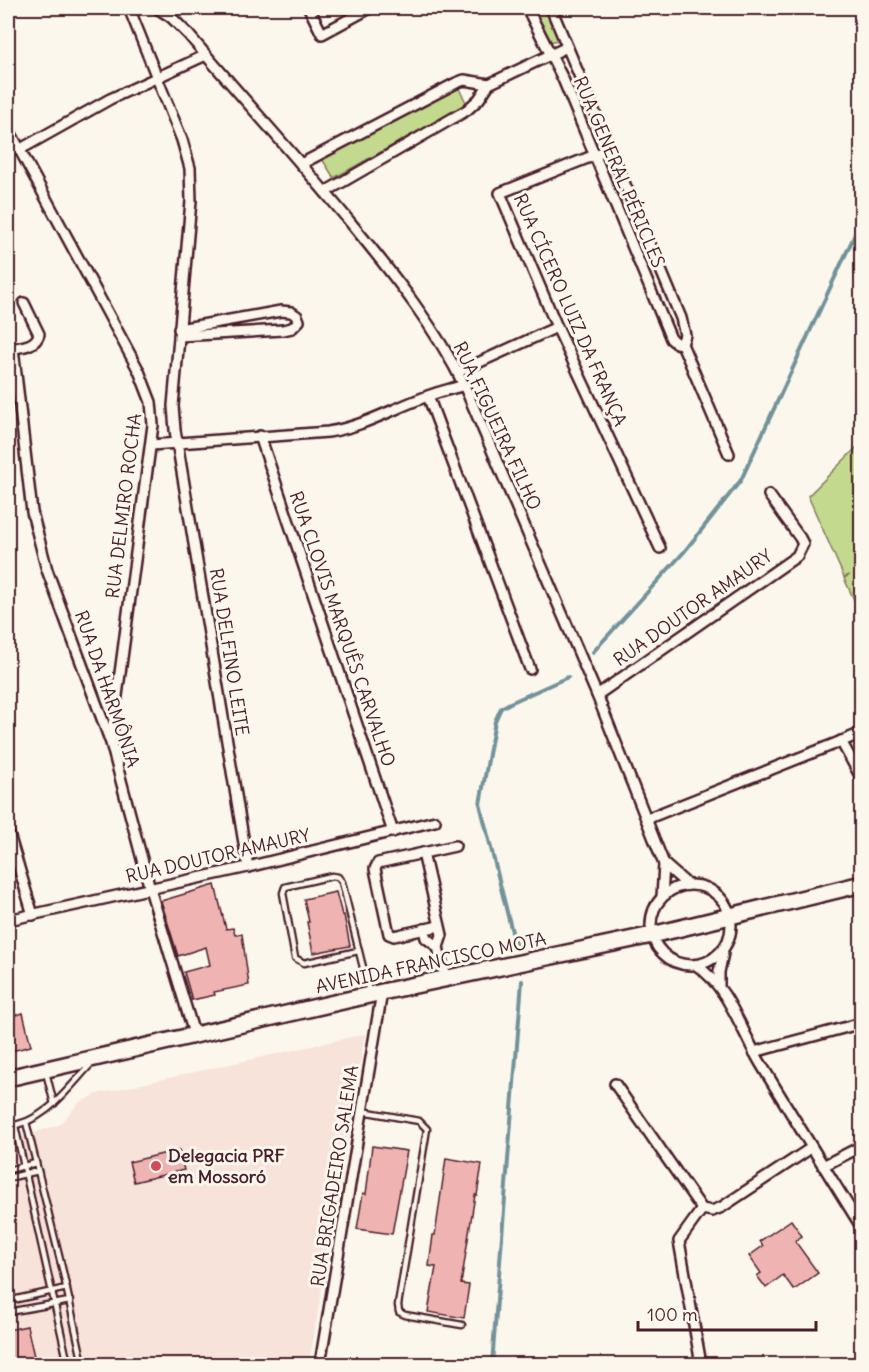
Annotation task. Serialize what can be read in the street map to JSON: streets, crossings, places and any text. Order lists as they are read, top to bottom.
{
  "streets": {
    "main road": ["AVENIDA FRANCISCO MOTA"],
    "street": [
      "RUA GENERAL PÉRICLES",
      "RUA CÍCERO LUIZ DA FRANÇA",
      "RUA FIGUEIRA FILHO",
      "RUA DELMIRO ROCHA",
      "RUA DOUTOR AMAURY",
      "RUA CLOVIS MARQUÊS CARVALHO",
      "RUA DELFINO LEITE",
      "RUA DA HARMÔNIA",
      "RUA BRIGADEIRO SALEMA"
    ]
  },
  "crossings": [
    ["RUA GENERAL PÉRICLES", "RUA CÍCERO LUIZ DA FRANÇA"],
    ["RUA FIGUEIRA FILHO", "RUA DOUTOR AMAURY"],
    ["RUA FIGUEIRA FILHO", "AVENIDA FRANCISCO MOTA"],
    ["RUA DELMIRO ROCHA", "RUA DA HARMÔNIA"],
    ["RUA DOUTOR AMAURY", "RUA CLOVIS MARQUÊS CARVALHO"],
    ["RUA DOUTOR AMAURY", "RUA DELFINO LEITE"],
    ["RUA DOUTOR AMAURY", "RUA DA HARMÔNIA"],
    ["RUA DA HARMÔNIA", "AVENIDA FRANCISCO MOTA"],
    ["AVENIDA FRANCISCO MOTA", "RUA BRIGADEIRO SALEMA"]
  ],
  "places": ["Delegacia PRF em Mossoró"],
  "scale_bar": "100 m"
}
